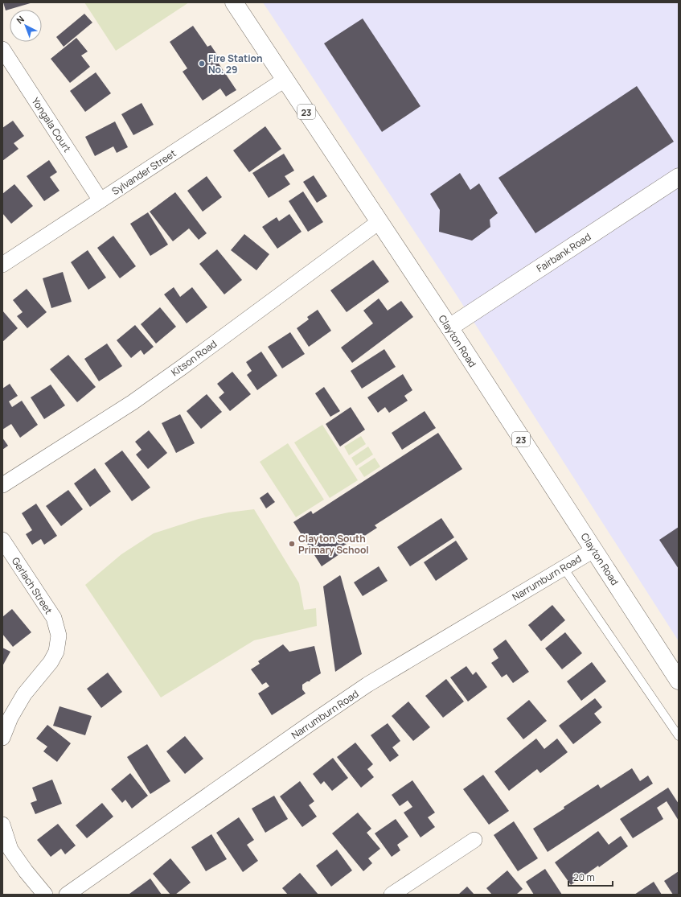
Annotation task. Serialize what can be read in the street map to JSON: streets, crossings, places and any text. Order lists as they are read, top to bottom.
{
  "streets": {
    "main road": ["23", "Fairbank Road", "Clayton Road"],
    "street": [
      "Yongala Court",
      "Sylvander Street",
      "Kitson Road",
      "Narrumburn Road",
      "Gerlach Street"
    ]
  },
  "crossings": [
    ["Yongala Court", "Sylvander Street"],
    ["Sylvander Street", "Clayton Road"],
    ["Fairbank Road", "Clayton Road"],
    ["Clayton Road", "Kitson Road"],
    ["Clayton Road", "Narrumburn Road"]
  ],
  "places": ["Fire Station No. 29", "Clayton South Primary School"],
  "scale_bar": "20 m",
  "north": "top left"
}
